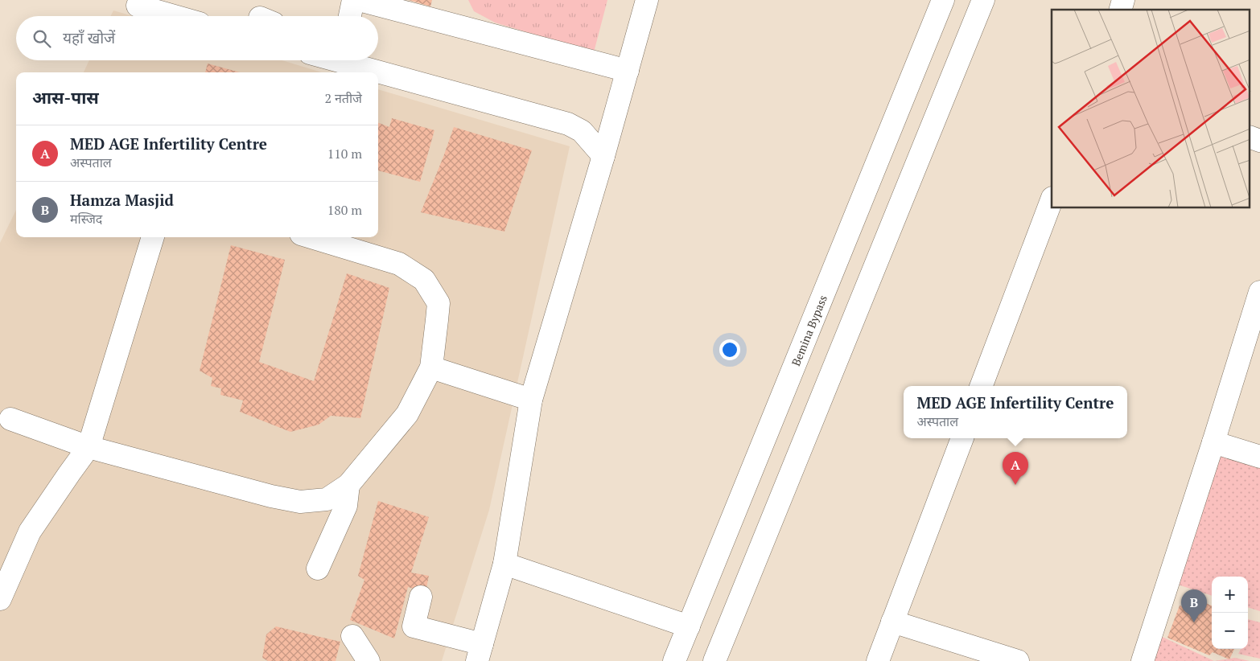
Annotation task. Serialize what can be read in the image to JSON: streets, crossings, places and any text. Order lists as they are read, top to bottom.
{
  "streets": {
    "main road": ["Bemina Bypass"]
  },
  "page": {
    "search": "यहाँ खोजें",
    "heading": ["आस-पास", "2 नतीजे"],
    "list": [
      {
        "mark": "A",
        "name": "MED AGE Infertility Centre",
        "note": "अस्पताल",
        "value": "110 m"
      },
      {
        "mark": "B",
        "name": "Hamza Masjid",
        "note": "मस्जिद",
        "value": "180 m"
      }
    ],
    "popup": ["MED AGE Infertility Centre", "अस्पताल"],
    "pins": ["A", "B"],
    "map_buttons": ["+", "−"]
  }
}
